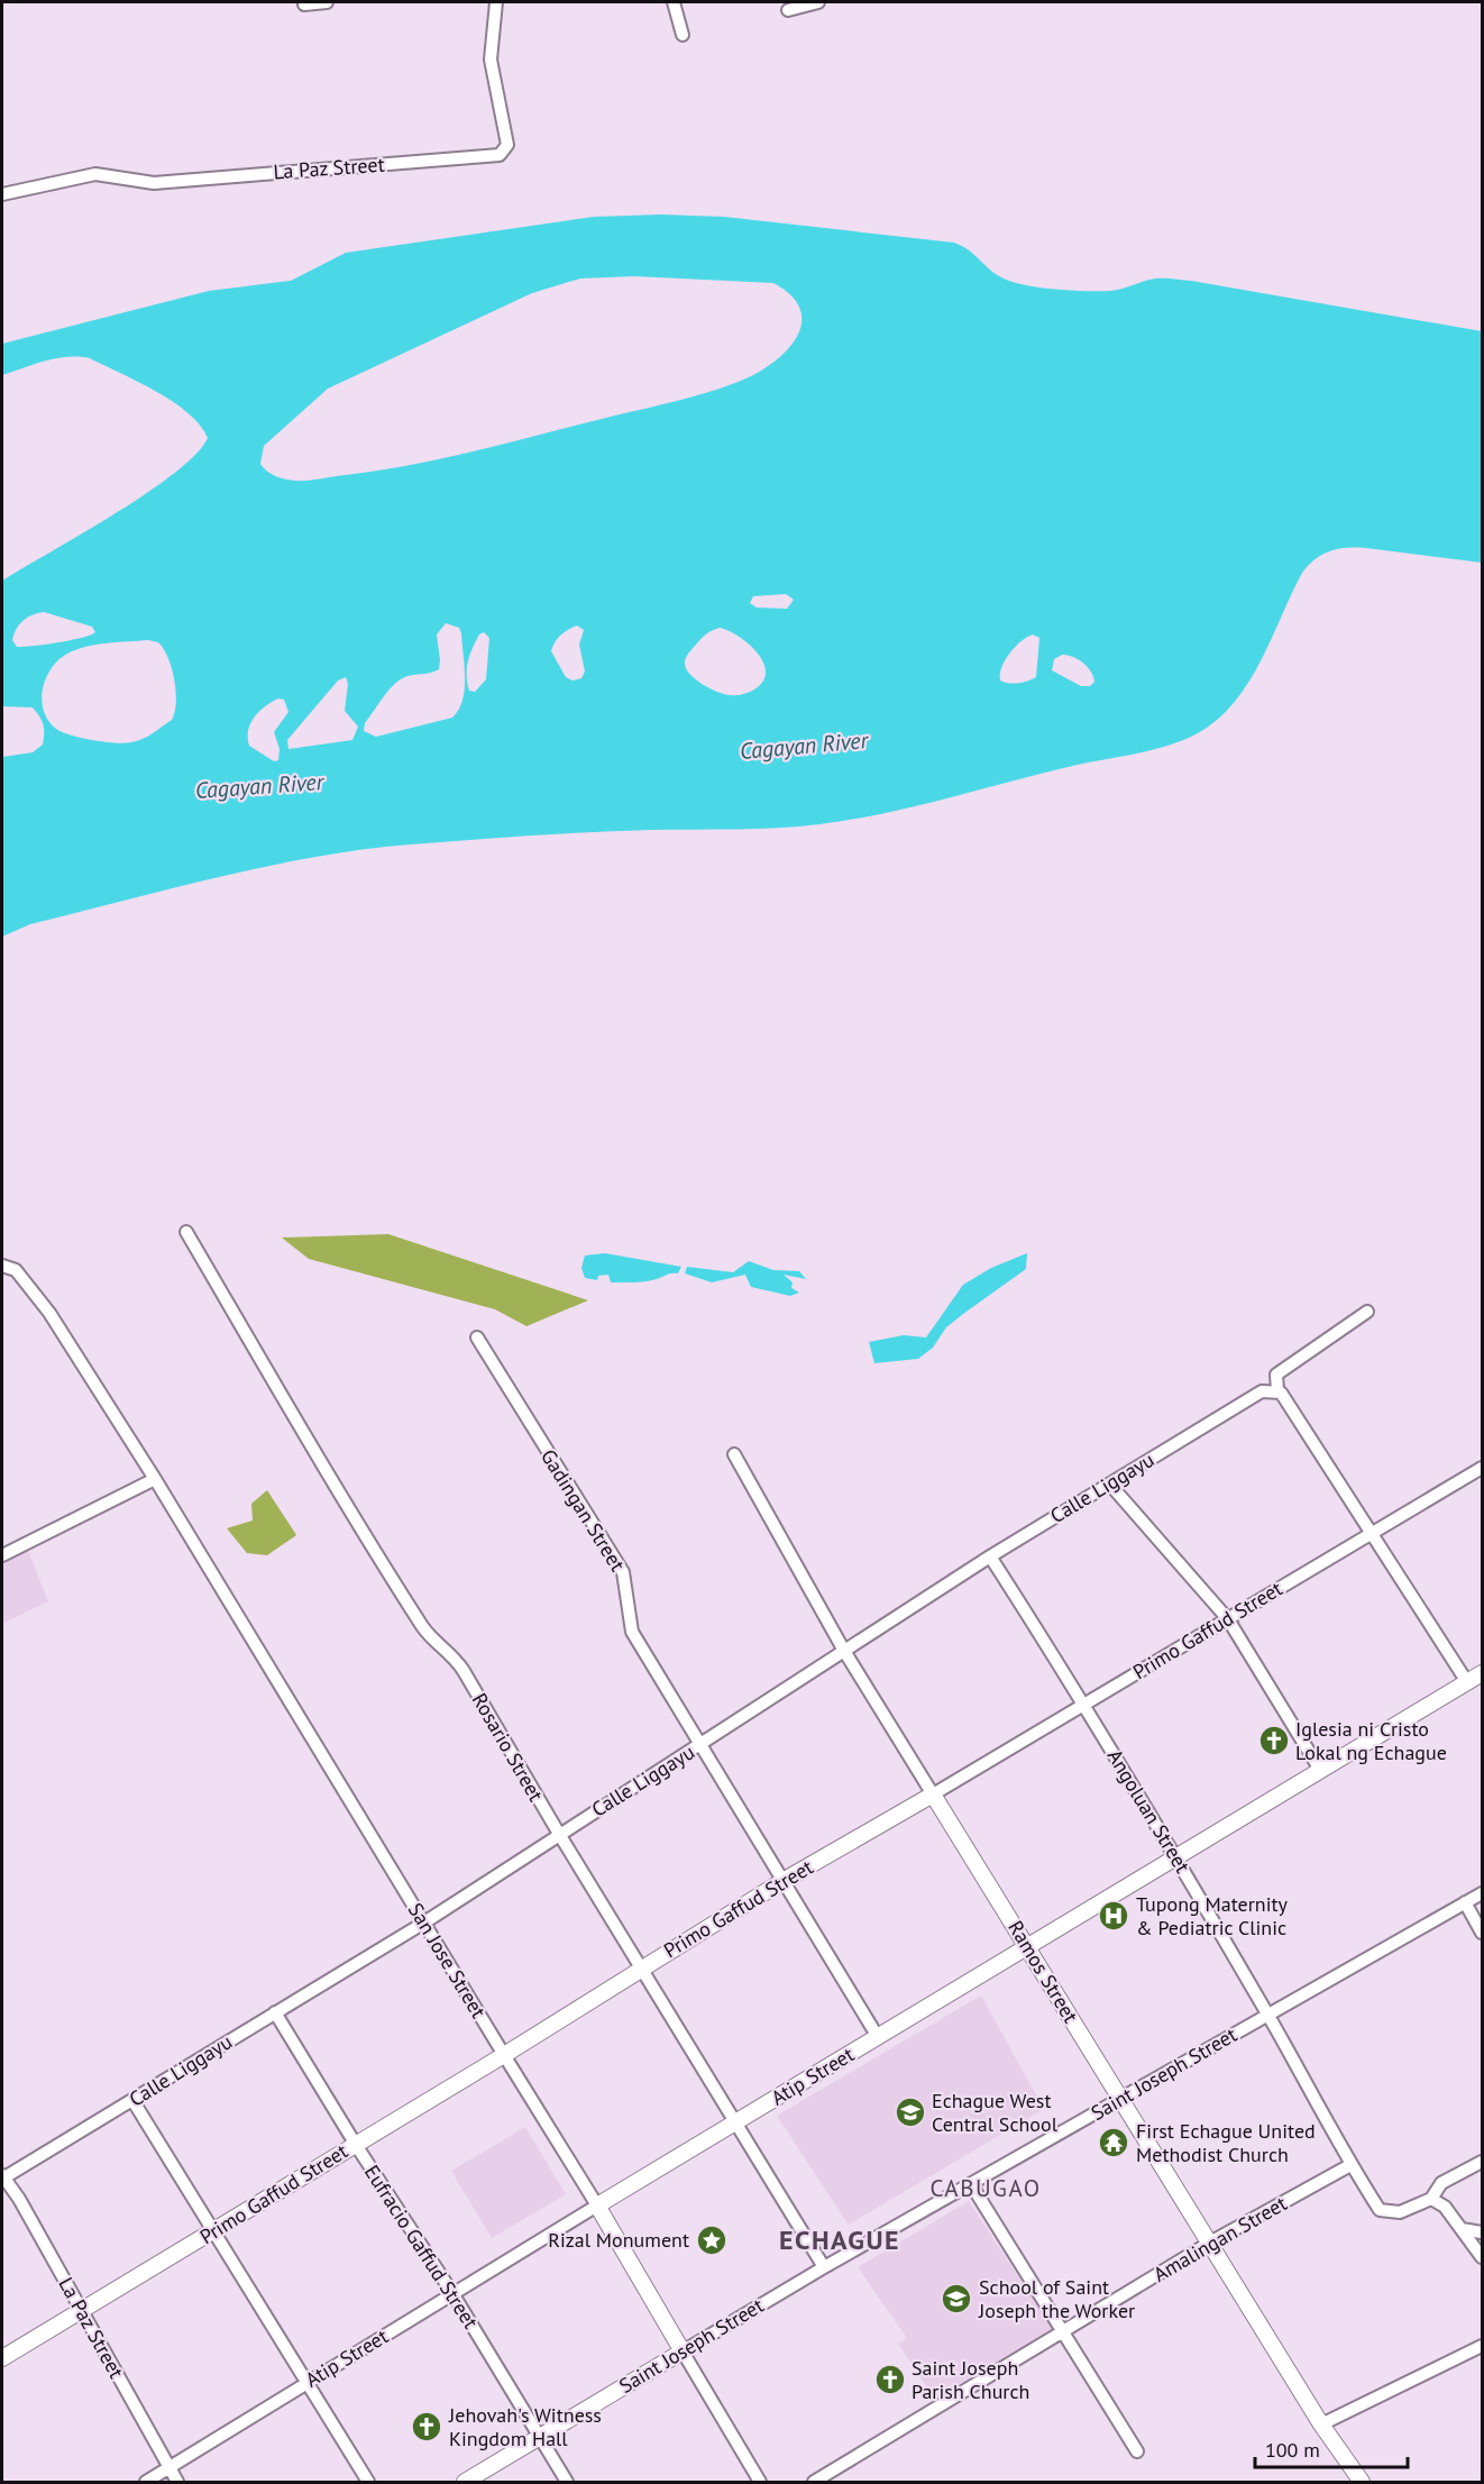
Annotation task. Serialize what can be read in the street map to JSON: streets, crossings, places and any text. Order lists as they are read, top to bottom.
{
  "streets": {
    "main road": [
      "Primo Gaffud Street",
      "San Jose Street",
      "Ramos Street",
      "Saint Joseph Street",
      "Atip Street"
    ],
    "street": [
      "La Paz Street",
      "Calle Liggayu",
      "Gadingan Street",
      "Rosario Street",
      "Angoluan Street",
      "Amalingan Street",
      "Eufracio Gaffud Street"
    ]
  },
  "crossings": [
    ["La Paz Street", "Calle Liggayu"],
    ["La Paz Street", "Primo Gaffud Street"],
    ["La Paz Street", "Atip Street"],
    ["Calle Liggayu", "Gadingan Street"],
    ["Calle Liggayu", "Rosario Street"],
    ["Calle Liggayu", "Angoluan Street"],
    ["Calle Liggayu", "San Jose Street"],
    ["Calle Liggayu", "Ramos Street"],
    ["Calle Liggayu", "Eufracio Gaffud Street"],
    ["Gadingan Street", "Primo Gaffud Street"],
    ["Gadingan Street", "Atip Street"],
    ["Primo Gaffud Street", "Rosario Street"],
    ["Primo Gaffud Street", "Angoluan Street"],
    ["Primo Gaffud Street", "San Jose Street"],
    ["Primo Gaffud Street", "Ramos Street"],
    ["Primo Gaffud Street", "Eufracio Gaffud Street"],
    ["Rosario Street", "Saint Joseph Street"],
    ["Rosario Street", "Atip Street"],
    ["Angoluan Street", "Saint Joseph Street"],
    ["Angoluan Street", "Atip Street"],
    ["Angoluan Street", "Amalingan Street"],
    ["San Jose Street", "Saint Joseph Street"],
    ["San Jose Street", "Atip Street"],
    ["Ramos Street", "Saint Joseph Street"],
    ["Ramos Street", "Atip Street"],
    ["Ramos Street", "Amalingan Street"],
    ["Saint Joseph Street", "Eufracio Gaffud Street"],
    ["Atip Street", "Eufracio Gaffud Street"]
  ],
  "districts": ["CABUGAO", "ECHAGUE"],
  "water": ["Cagayan River"],
  "places": {
    "church": ["Iglesia ni Cristo Lokal ng Echague", "Saint Joseph Parish Church", "Jehovah's Witness Kingdom Hall"],
    "hospital": ["Tupong Maternity & Pediatric Clinic"],
    "school or university": ["Echague West Central School", "School of Saint Joseph the Worker"],
    "temple": ["First Echague United Methodist Church"],
    "place": ["Rizal Monument"]
  },
  "scale_bar": "100 m"
}
